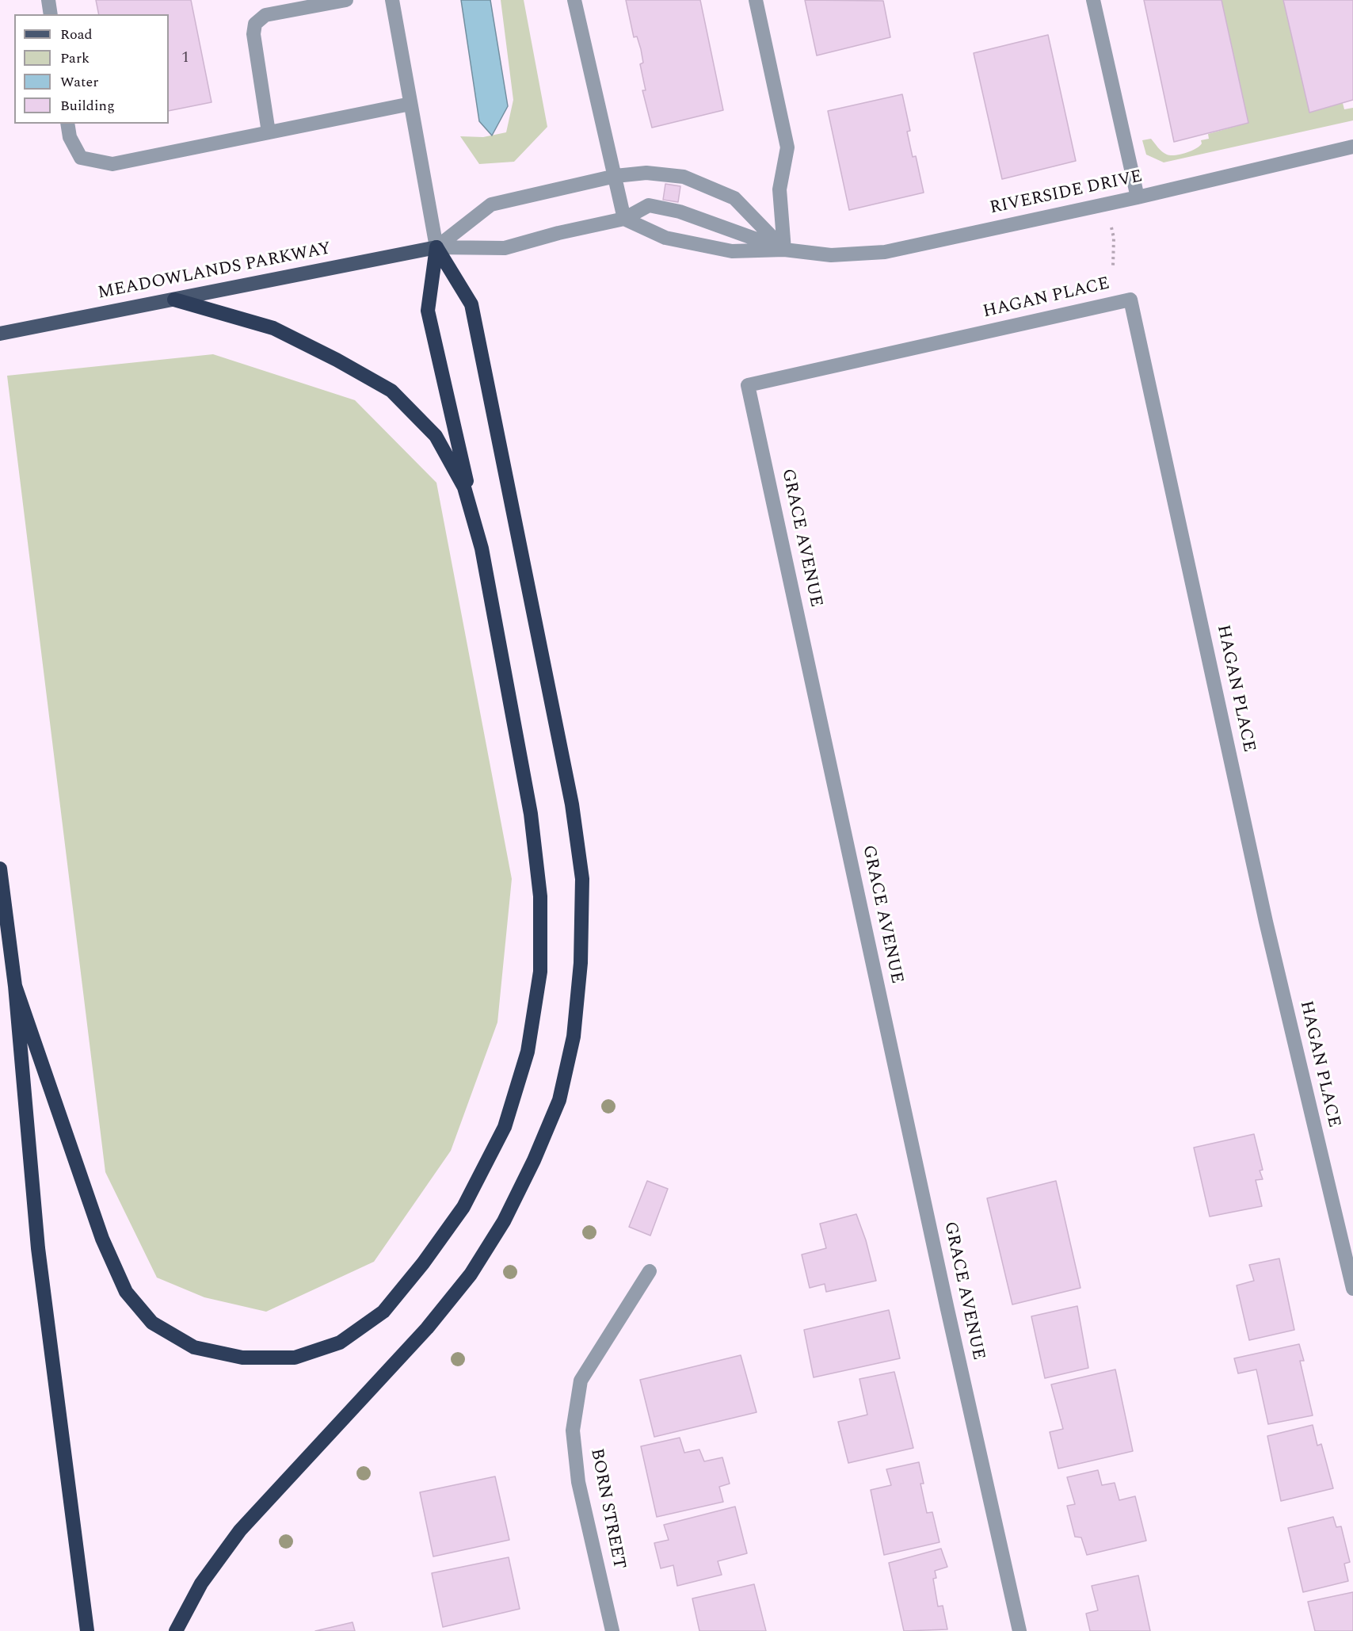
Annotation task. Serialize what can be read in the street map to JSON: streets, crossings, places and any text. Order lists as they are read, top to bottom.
{
  "streets": {
    "main road": ["MEADOWLANDS PARKWAY"],
    "street": [
      "RIVERSIDE DRIVE",
      "HAGAN PLACE",
      "GRACE AVENUE",
      "BORN STREET"
    ]
  },
  "crossings": [
    ["HAGAN PLACE", "GRACE AVENUE"]
  ],
  "house_numbers": ["1"],
  "legend": [
    "Road",
    "Park",
    "Water",
    "Building"
  ]
}
